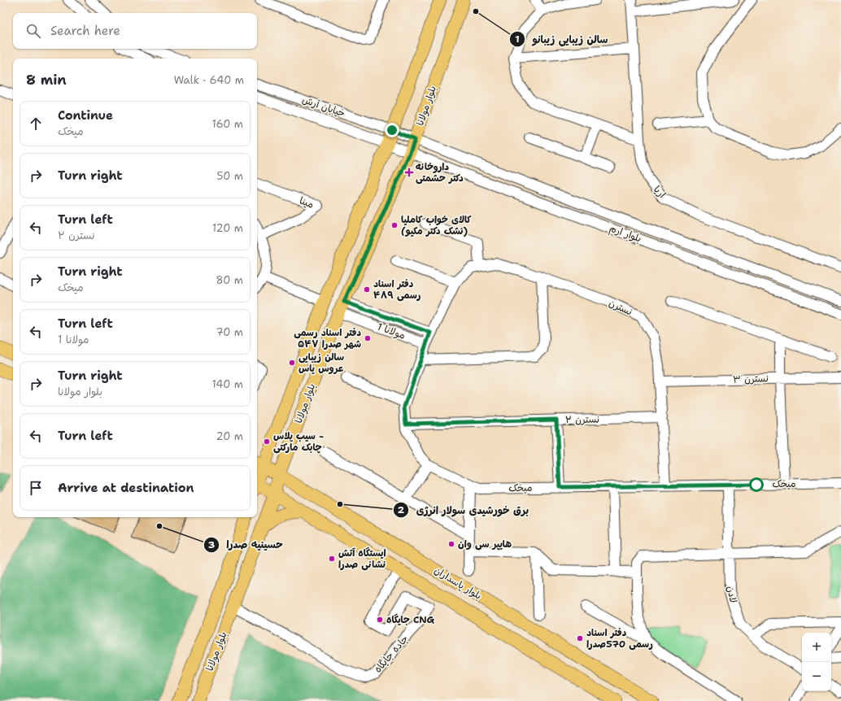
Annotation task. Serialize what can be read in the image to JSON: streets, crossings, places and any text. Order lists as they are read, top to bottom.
{
  "streets": {
    "main road": ["بلوار مولانا", "بلوار پاسداران"],
    "street": [
      "خیابان آرش",
      "اریا",
      "مینا",
      "بلوار ارم",
      "نسترن",
      "مولانا 1",
      "نسترن ۳",
      "نسترن ۲",
      "میخک",
      "لادن",
      "جاده جایگاه"
    ]
  },
  "crossings": [
    ["بلوار مولانا", "خیابان آرش"],
    ["بلوار مولانا", "بلوار ارم"],
    ["بلوار مولانا", "مولانا 1"],
    ["بلوار مولانا", "بلوار پاسداران"],
    ["بلوار مولانا", "جاده جایگاه"],
    ["خیابان آرش", "بلوار ارم"],
    ["نسترن", "نسترن ۳"],
    ["نسترن", "نسترن ۲"],
    ["نسترن", "میخک"],
    ["مولانا 1", "میخک"],
    ["نسترن ۲", "میخک"],
    ["میخک", "لادن"],
    ["بلوار پاسداران", "جاده جایگاه"]
  ],
  "places": {
    "other": [
      "سالن‌ زیبایی زیبانو",
      "کالای خواب کاملیا (تشک دکتر مکیو)",
      "دفتر اسناد رسمی ۴۸۹",
      "دفتر اسناد رسمی ۵۴۷ شهر صدرا",
      "سالن زیبایی عروس یاس",
      "سیب پلاس - چابک مارکتی",
      "برق خورشیدی سولار انرژی",
      "حسینیه صدرا",
      "هایپر سی وان",
      "ایستگاه آتش نشانی صدرا",
      "جایگاه CNG",
      "دفتر اسناد رسمی 570صدرا"
    ],
    "health": ["داروخانه دکتر حشمتی"]
  },
  "page": {
    "search": "Search here",
    "heading": ["8 min", "Walk · 640 m"],
    "list": [
      ["Continue", "میخک", "160 m"],
      ["Turn right", "50 m"],
      ["Turn left", "نسترن ۲", "120 m"],
      ["Turn right", "میخک", "80 m"],
      ["Turn left", "مولانا 1", "70 m"],
      ["Turn right", "بلوار مولانا", "140 m"],
      ["Turn left", "20 m"],
      "Arrive at destination"
    ],
    "map_buttons": ["+", "−"]
  }
}
